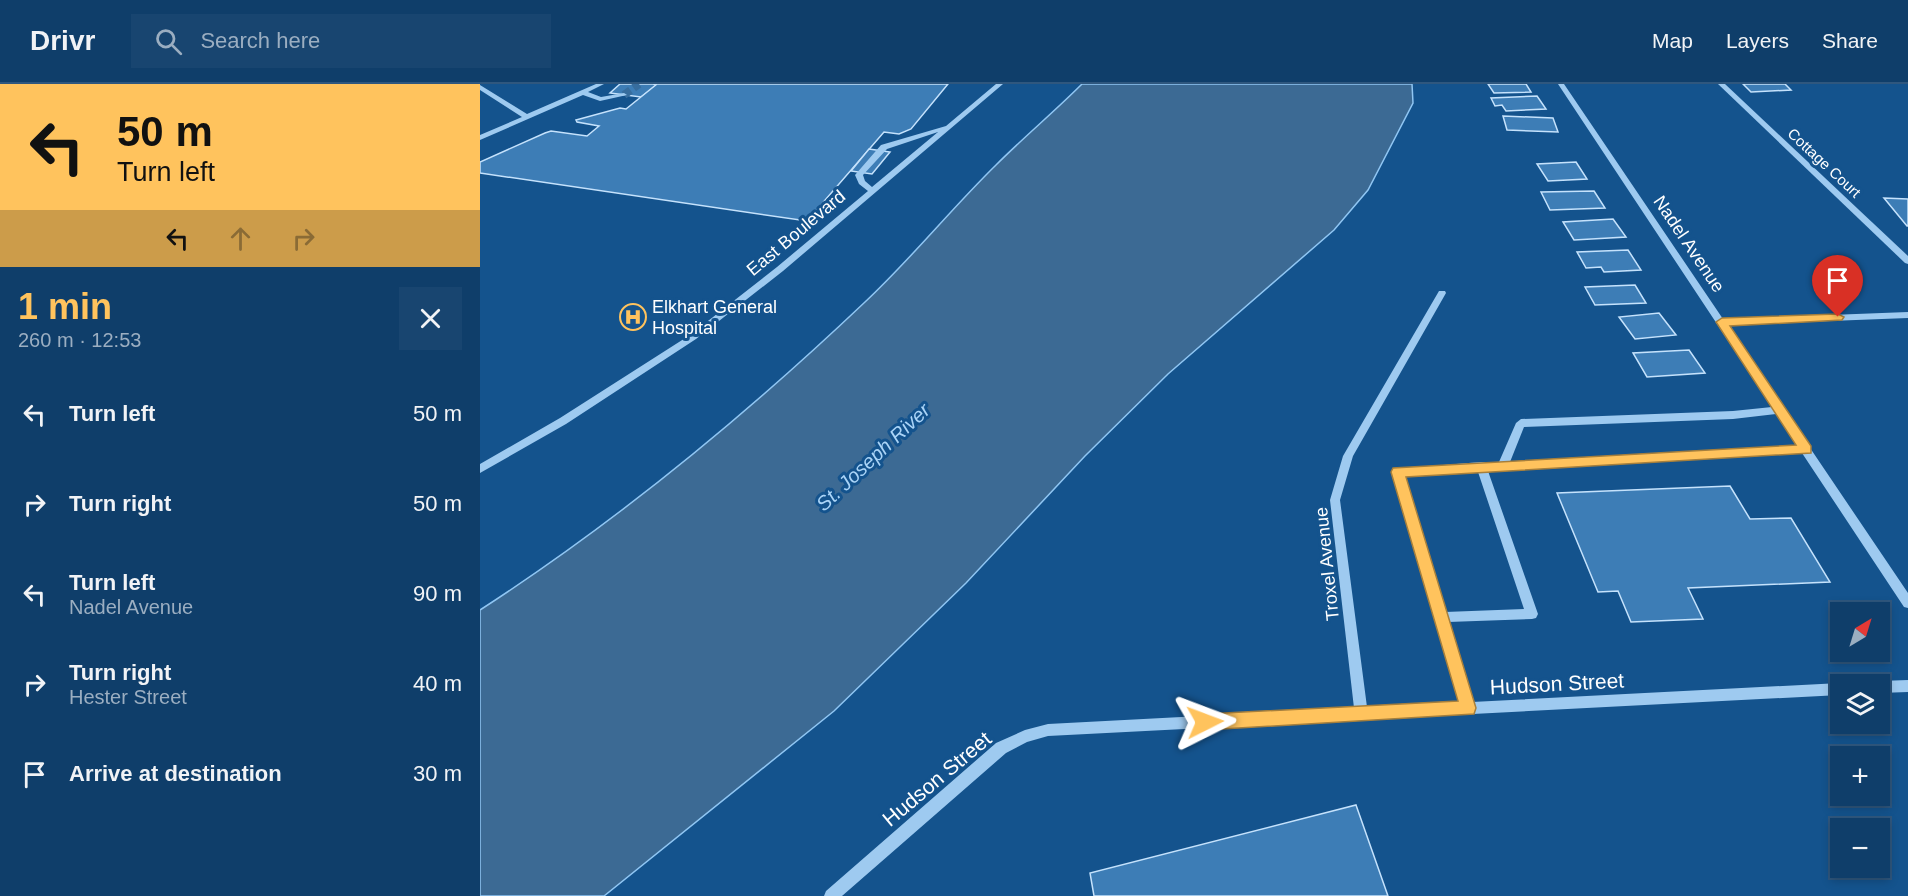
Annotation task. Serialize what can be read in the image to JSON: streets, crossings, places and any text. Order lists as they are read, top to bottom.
{
  "streets": {
    "street": [
      "Cottage Court",
      "East Boulevard",
      "Nadel Avenue",
      "Troxel Avenue",
      "Hudson Street"
    ]
  },
  "crossings": [
    ["Troxel Avenue", "Hudson Street"]
  ],
  "water": ["St. Joseph River"],
  "places": {
    "hospital": ["Elkhart General Hospital"]
  },
  "north": "top right",
  "page": {
    "header": "Drivr",
    "search": "Search here",
    "nav": ["Map", "Layers", "Share"],
    "turn": ["50 m", "Turn left"],
    "heading": ["1 min", "260 m · 12:53"],
    "list": [
      {
        "name": "Turn left",
        "value": "50 m"
      },
      {
        "name": "Turn right",
        "value": "50 m"
      },
      {
        "name": "Turn left",
        "note": "Nadel Avenue",
        "value": "90 m"
      },
      {
        "name": "Turn right",
        "note": "Hester Street",
        "value": "40 m"
      },
      {
        "name": "Arrive at destination",
        "value": "30 m"
      }
    ],
    "map_buttons": ["+", "−"]
  }
}
